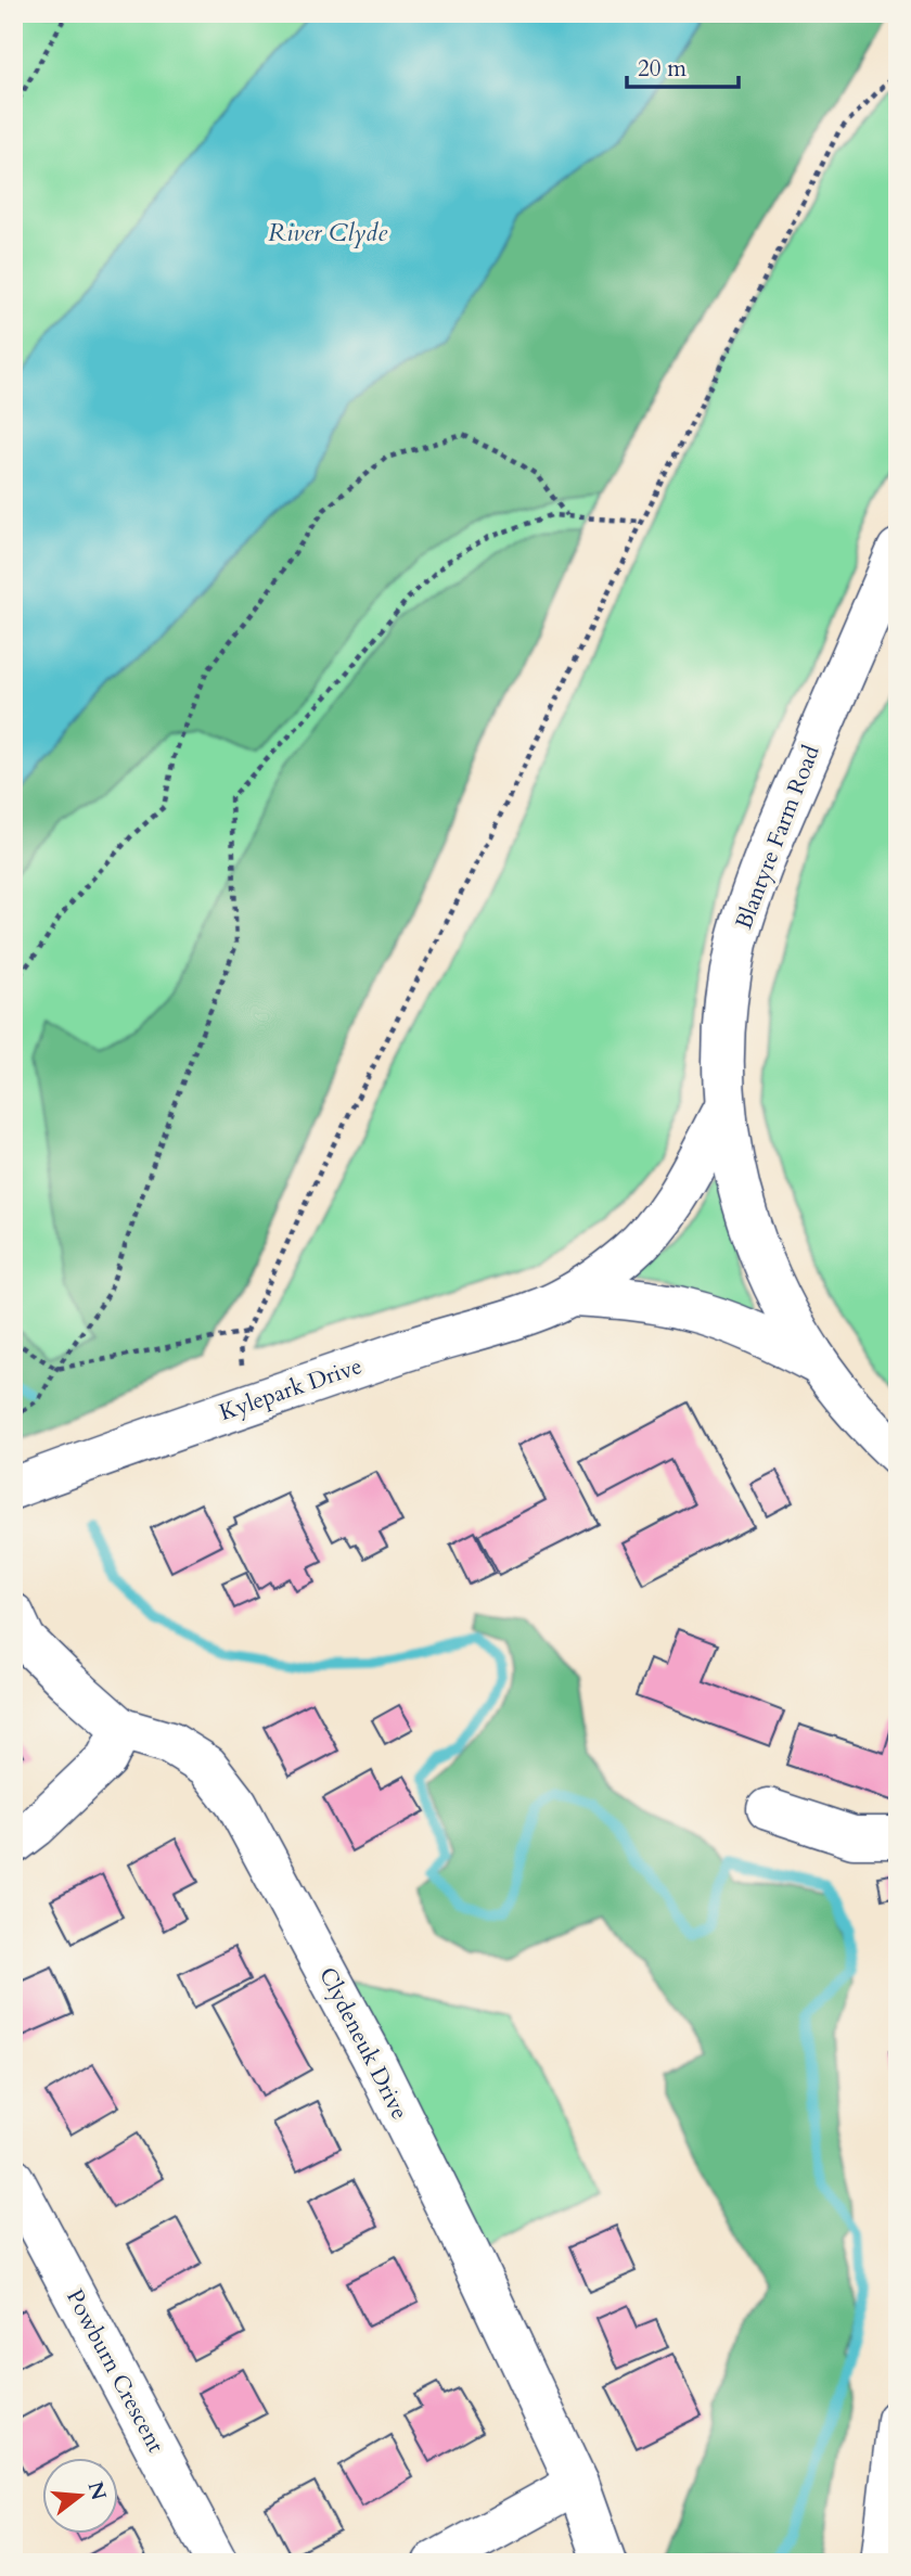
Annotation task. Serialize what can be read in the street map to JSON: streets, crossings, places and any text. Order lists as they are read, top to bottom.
{
  "streets": {
    "street": [
      "Blantyre Farm Road",
      "Kylepark Drive",
      "Clydeneuk Drive",
      "Powburn Crescent"
    ]
  },
  "crossings": [
    ["Blantyre Farm Road", "Kylepark Drive"]
  ],
  "water": ["River Clyde"],
  "scale_bar": "20 m",
  "north": "right"
}
